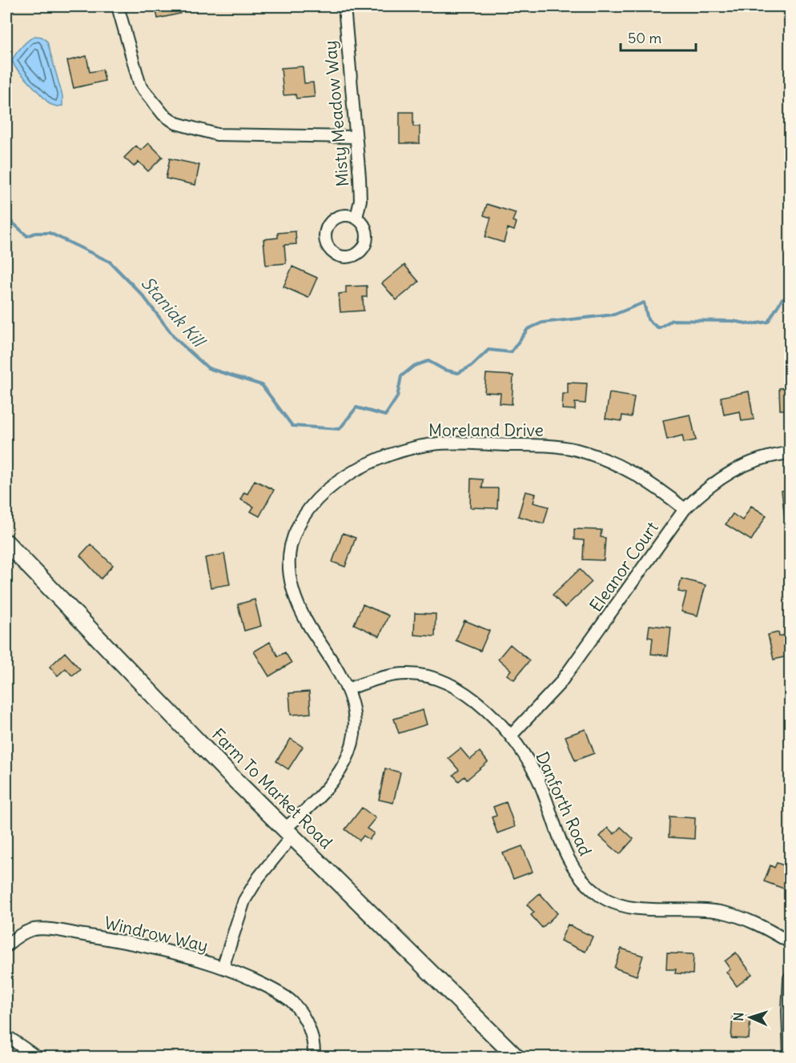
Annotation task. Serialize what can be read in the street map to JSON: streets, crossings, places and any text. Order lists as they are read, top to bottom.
{
  "streets": {
    "street": [
      "Misty Meadow Way",
      "Moreland Drive",
      "Eleanor Court",
      "Farm To Market Road",
      "Danforth Road",
      "Windrow Way"
    ]
  },
  "crossings": [
    ["Moreland Drive", "Eleanor Court"],
    ["Moreland Drive", "Farm To Market Road"],
    ["Moreland Drive", "Danforth Road"],
    ["Moreland Drive", "Windrow Way"],
    ["Eleanor Court", "Danforth Road"]
  ],
  "water": ["Staniak Kill"],
  "scale_bar": "50 m",
  "north": "left"
}
